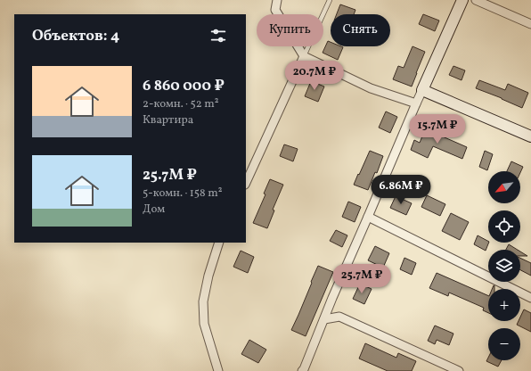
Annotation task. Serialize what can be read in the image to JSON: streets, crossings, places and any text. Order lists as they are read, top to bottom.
{
  "north": "bottom left",
  "page": {
    "chip": ["Купить", "Снять"],
    "heading": "Объектов: 4",
    "list": [
      {
        "name": "6 860 000 ₽",
        "note": "2-комн. · 52 m² · Квартира"
      },
      {
        "name": "25.7M ₽",
        "note": "5-комн. · 158 m² · Дом"
      }
    ],
    "price": [
      "20.7M ₽",
      "15.7M ₽",
      "6.86M ₽",
      "25.7M ₽"
    ],
    "map_buttons": ["+", "−"]
  }
}
